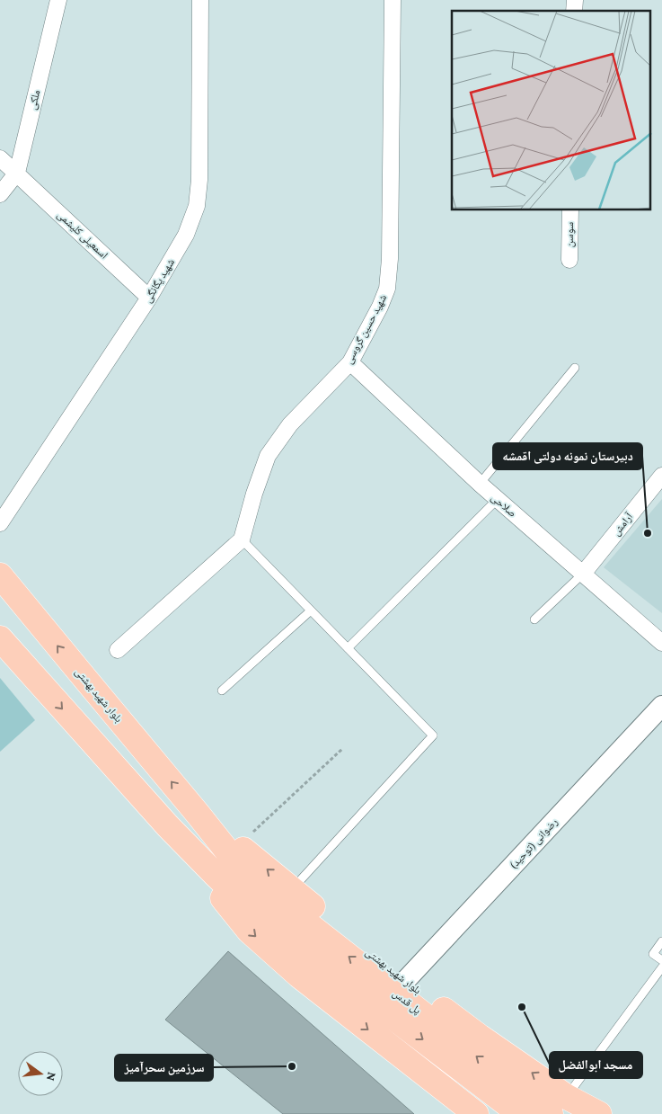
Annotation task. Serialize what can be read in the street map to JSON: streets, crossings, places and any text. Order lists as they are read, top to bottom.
{
  "streets": {
    "main road": ["بلوار شهید بهشتی", "پل قدس"],
    "street": [
      "ملکی",
      "اسمعیلی کلیشمی",
      "سوسن",
      "شهید یگانگی",
      "شهید حسین گروسی",
      "صلاحی",
      "آرامش",
      "رضوانی (توحید)"
    ]
  },
  "crossings": [
    ["ملکی", "اسمعیلی کلیشمی"],
    ["اسمعیلی کلیشمی", "شهید یگانگی"],
    ["شهید حسین گروسی", "صلاحی"],
    ["صلاحی", "آرامش"],
    ["بلوار شهید بهشتی", "رضوانی (توحید)"],
    ["بلوار شهید بهشتی", "پل قدس"]
  ],
  "places": ["دبیرستان نمونه دولتی اقمشه", "مسجد ابوالفضل", "سرزمین سحرآمیز"],
  "north": "right"
}
